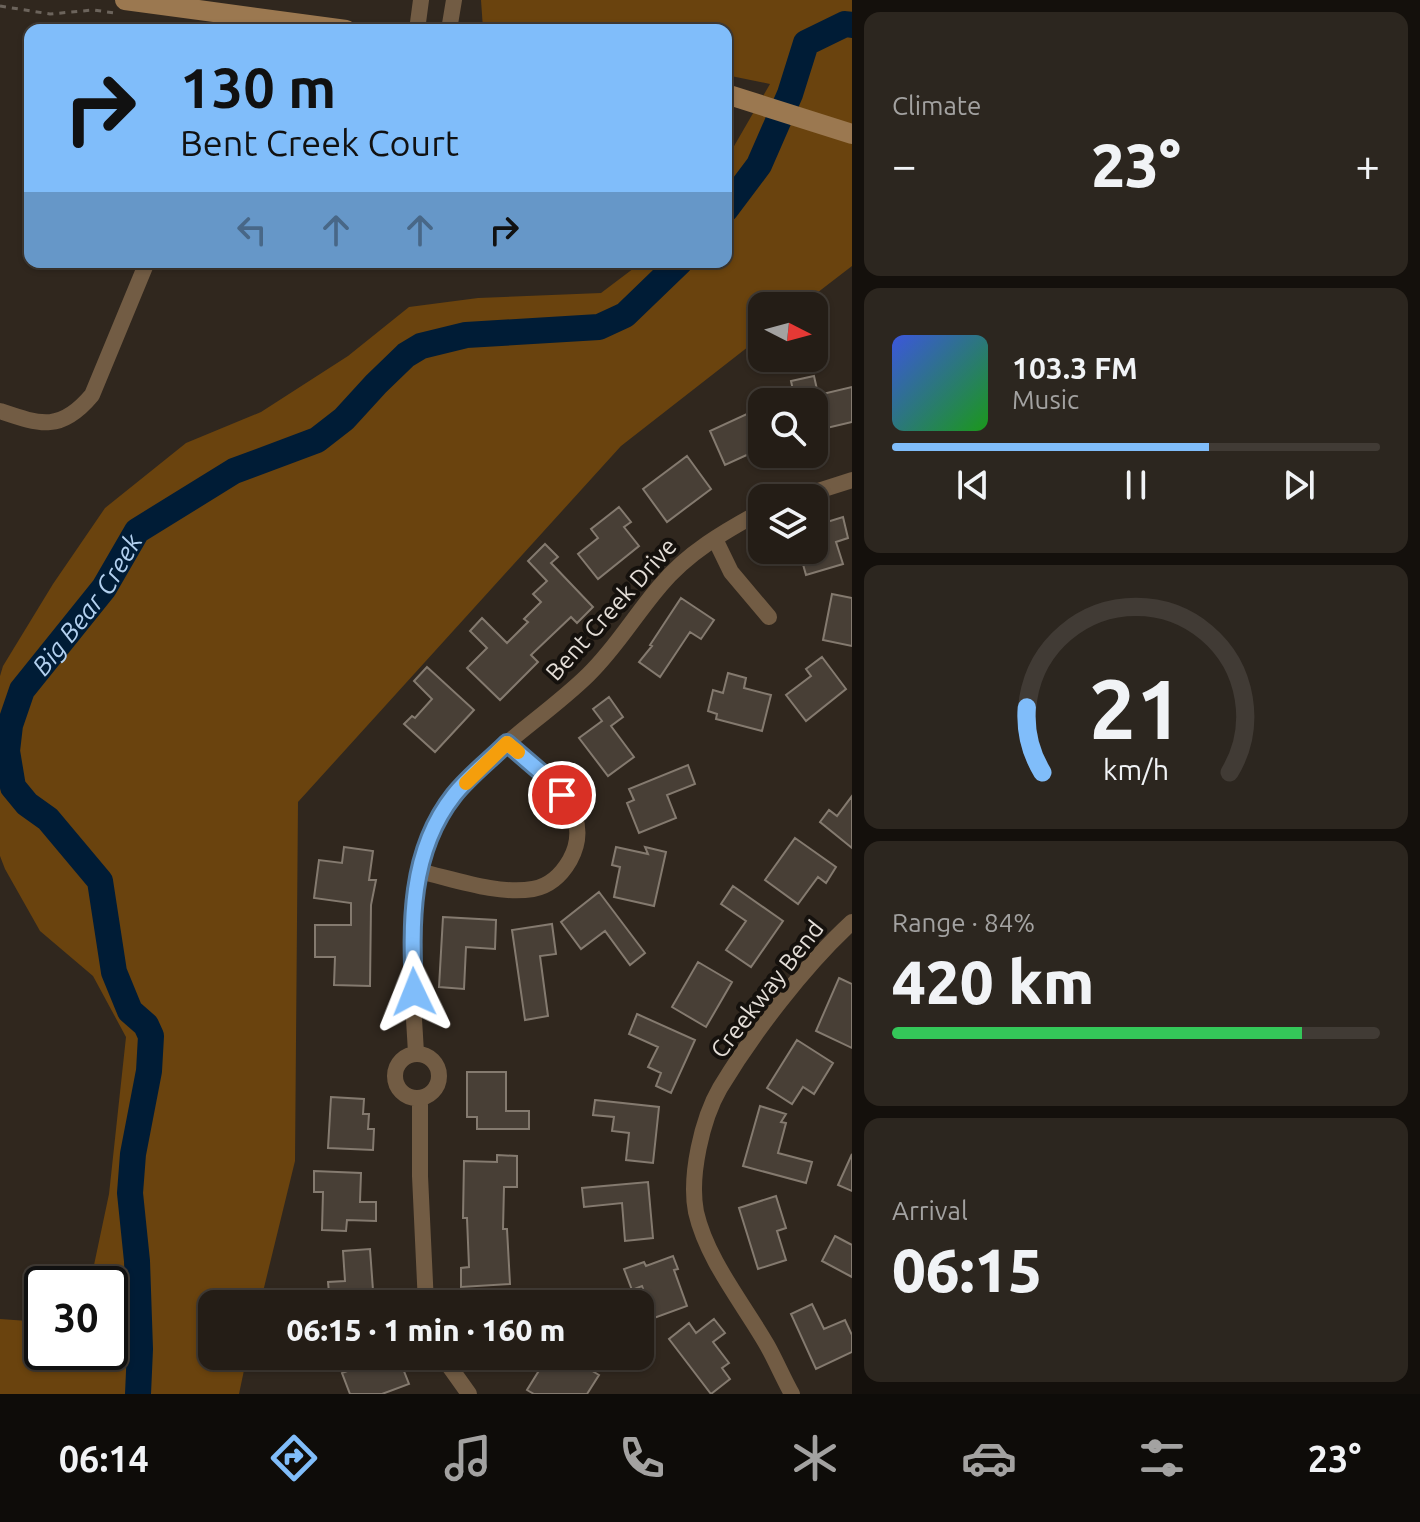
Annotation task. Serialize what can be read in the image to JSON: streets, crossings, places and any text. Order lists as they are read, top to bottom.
{
  "streets": {
    "street": ["Bent Creek Drive", "Creekway Bend"]
  },
  "water": ["Big Bear Creek"],
  "north": "right",
  "page": {
    "tile": [
      "Climate",
      ["Range · 84%", "420 km"],
      ["Arrival", "06:15"]
    ],
    "turn": ["130 m", "Bent Creek Court"],
    "heat": ["−", "23°", "+"],
    "song": ["103.3 FM", "Music"],
    "limit": "30",
    "trip": "06:15 · 1 min · 160 m",
    "tabs": ["06:14", "23°"],
    "gauge": ["21", "km/h"]
  }
}
